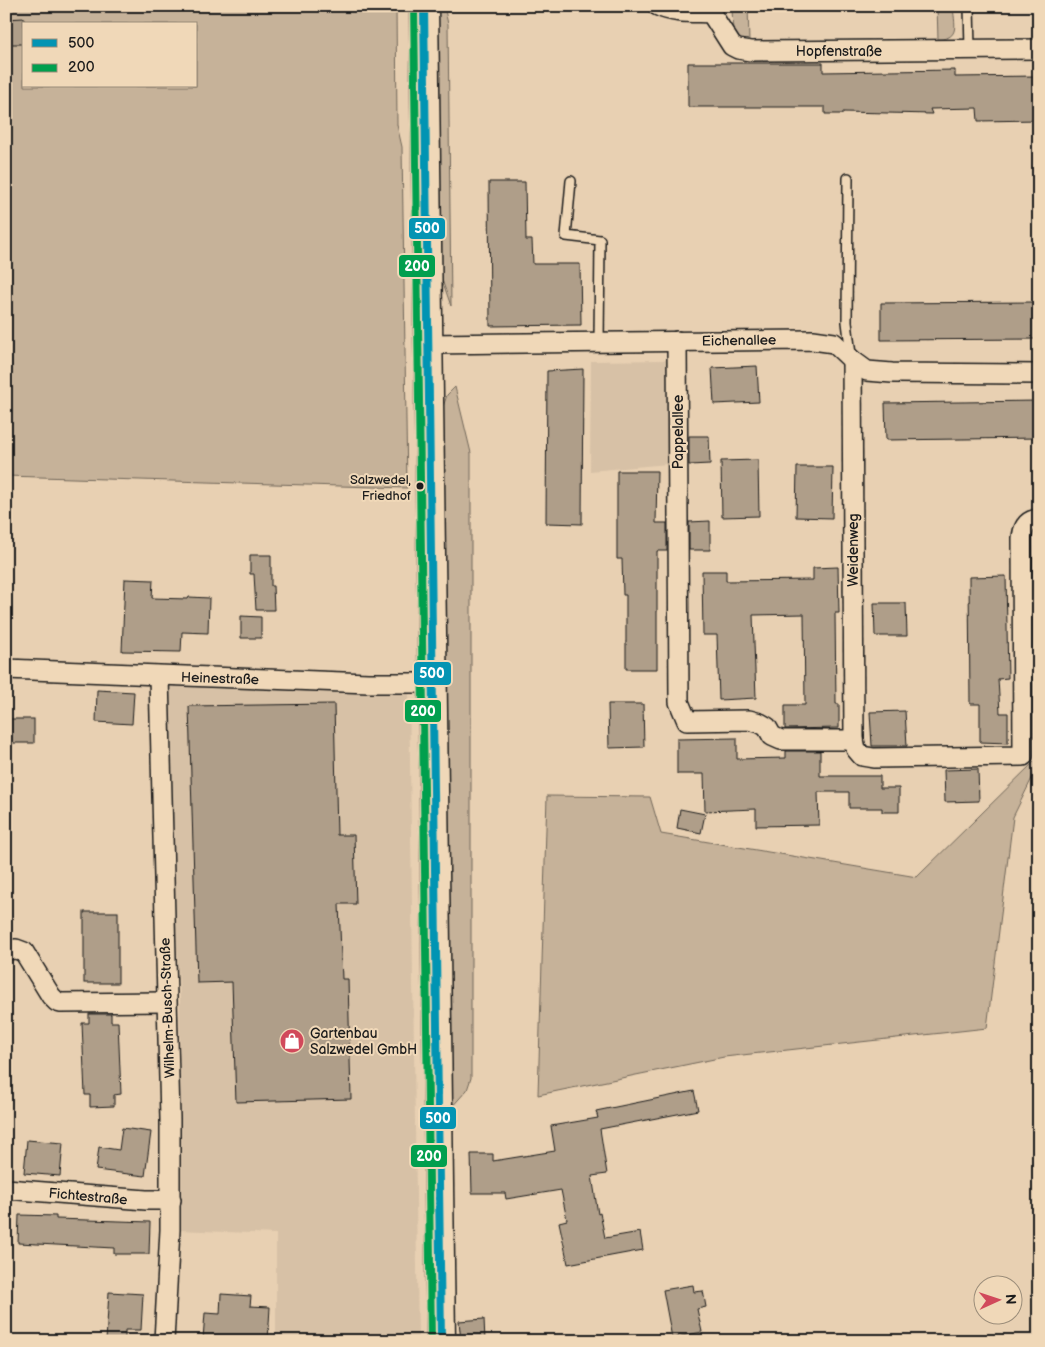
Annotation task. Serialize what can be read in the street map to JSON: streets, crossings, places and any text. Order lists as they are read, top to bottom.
{
  "streets": {
    "street": [
      "Hopfenstraße",
      "Eichenallee",
      "Pappelallee",
      "Weidenweg",
      "Heinestraße",
      "Wilhelm-Busch-Straße",
      "Fichtestraße"
    ]
  },
  "crossings": [
    ["Eichenallee", "Pappelallee"],
    ["Eichenallee", "Weidenweg"],
    ["Pappelallee", "Weidenweg"],
    ["Heinestraße", "Wilhelm-Busch-Straße"],
    ["Wilhelm-Busch-Straße", "Fichtestraße"]
  ],
  "places": {
    "other": ["Salzwedel, Friedhof"],
    "shop": ["Gartenbau Salzwedel GmbH"]
  },
  "lines": ["transit line 500", "transit line 200"],
  "legend": ["500", "200"],
  "north": "right"
}
